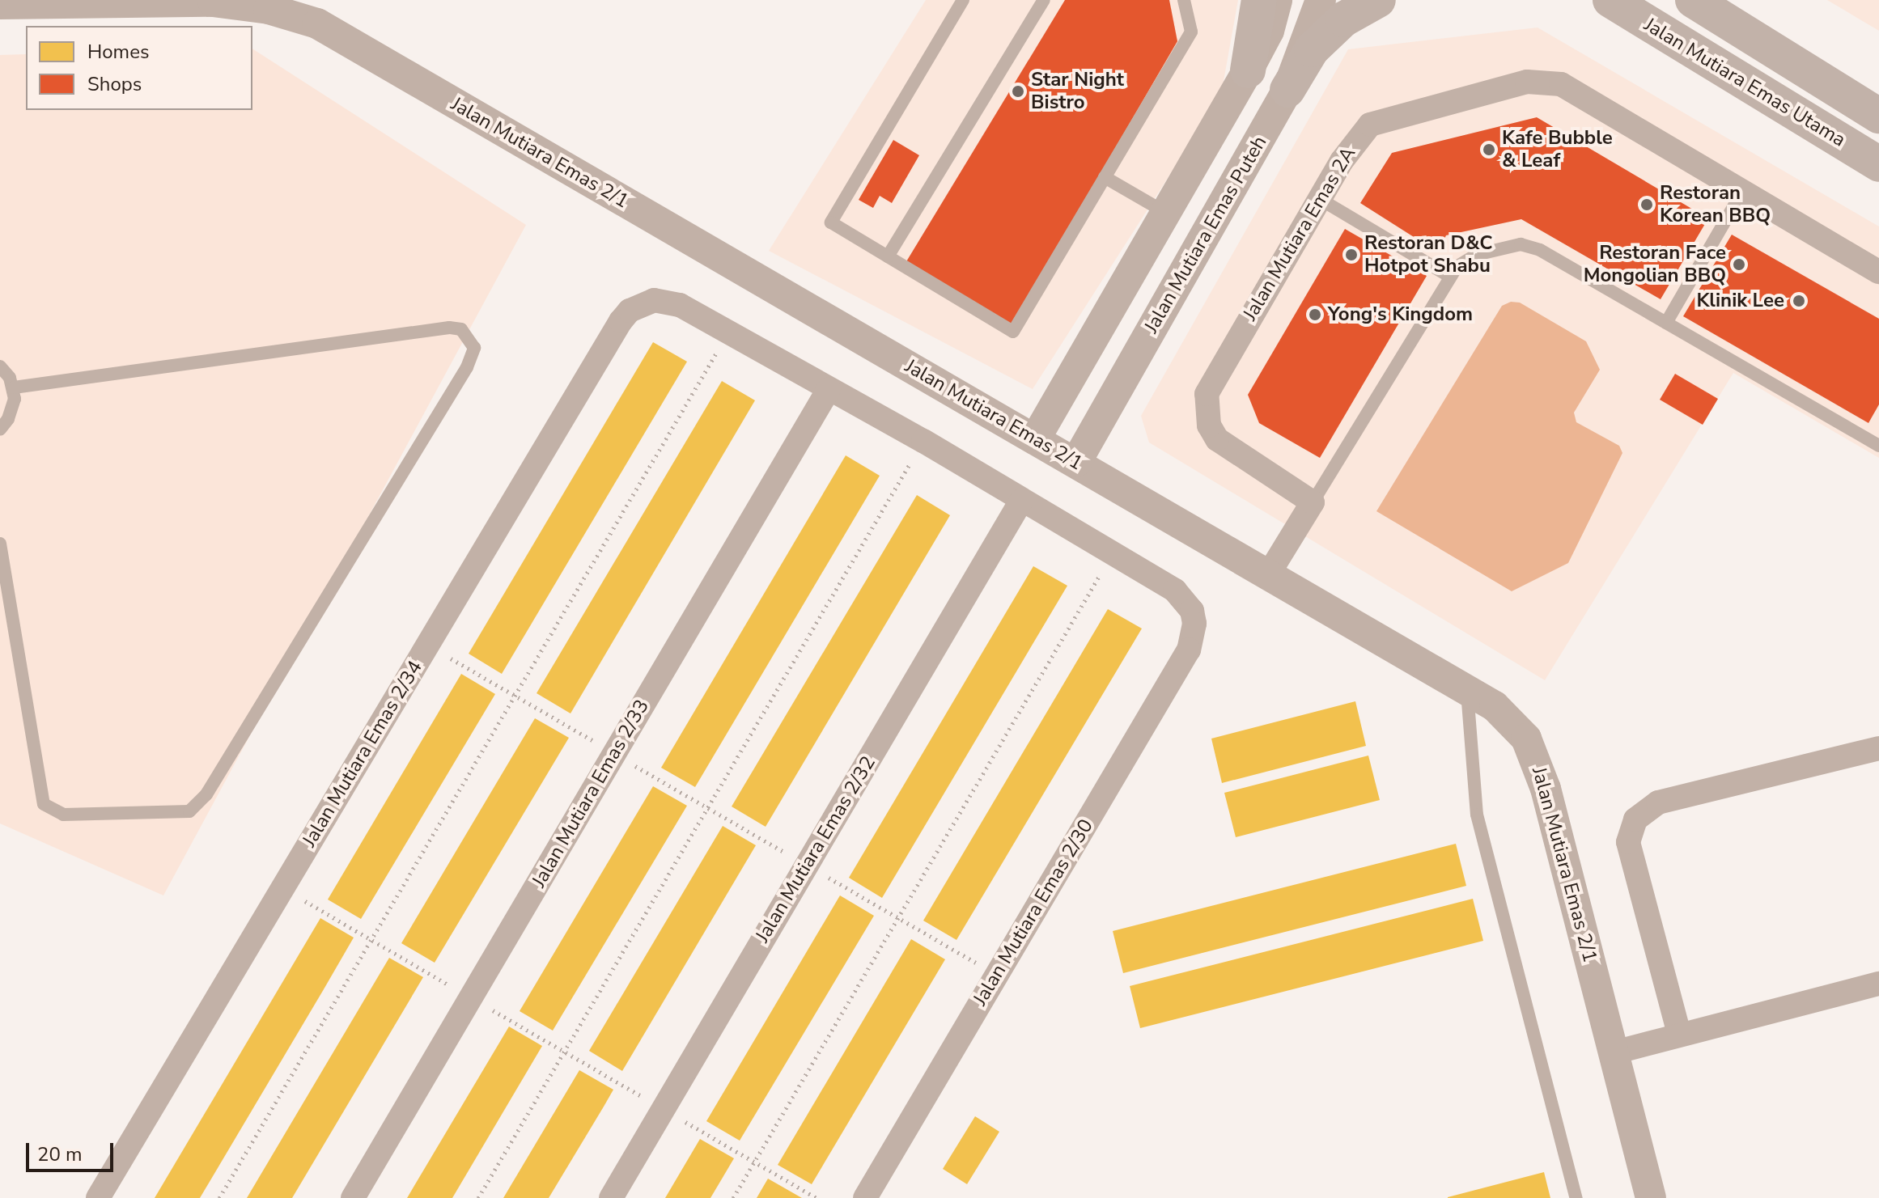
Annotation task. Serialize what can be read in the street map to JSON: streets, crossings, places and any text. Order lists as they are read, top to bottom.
{
  "streets": {
    "main road": ["Jalan Mutiara Emas Utama"],
    "street": [
      "Jalan Mutiara Emas 2/1",
      "Jalan Mutiara Emas 2A",
      "Jalan Mutiara Emas Puteh",
      "Jalan Mutiara Emas 2/34",
      "Jalan Mutiara Emas 2/33",
      "Jalan Mutiara Emas 2/32",
      "Jalan Mutiara Emas 2/30"
    ]
  },
  "crossings": [
    ["Jalan Mutiara Emas 2/1", "Jalan Mutiara Emas Puteh"]
  ],
  "places": [
    "Star Night Bistro",
    "Kafe Bubble & Leaf",
    "Restoran Korean BBQ",
    "Restoran D&C Hotpot Shabu",
    "Restoran Face Mongolian BBQ",
    "Klinik Lee",
    "Yong's Kingdom"
  ],
  "legend": ["Homes", "Shops"],
  "scale_bar": "20 m"
}
